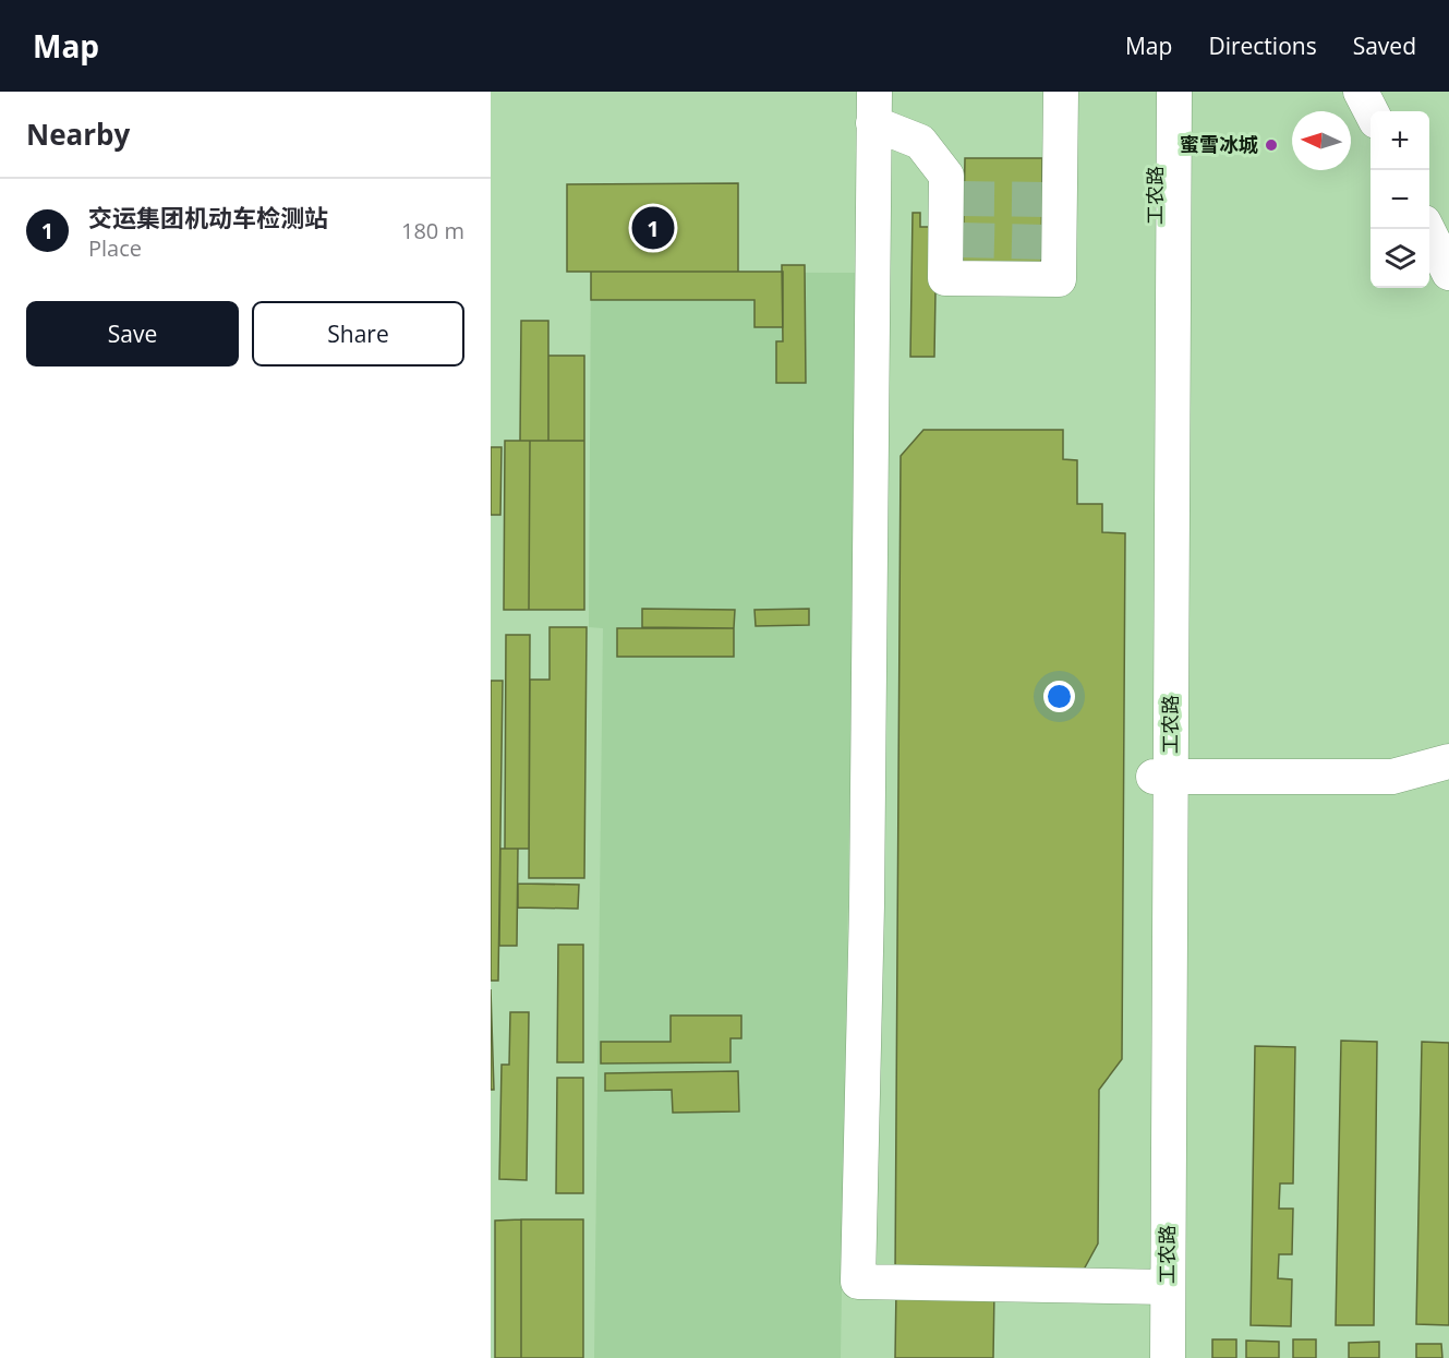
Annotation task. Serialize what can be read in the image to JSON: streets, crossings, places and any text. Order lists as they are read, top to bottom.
{
  "streets": {
    "street": ["工农路"]
  },
  "places": ["蜜雪冰城"],
  "north": "left",
  "page": {
    "header": "Map",
    "nav": ["Map", "Directions", "Saved"],
    "heading": "Nearby",
    "map_buttons": ["+", "−"],
    "list": [
      {
        "mark": "1",
        "name": "交运集团机动车检测站",
        "note": "Place",
        "value": "180 m"
      }
    ],
    "pins": "1",
    "buttons": ["Save", "Share"]
  }
}
